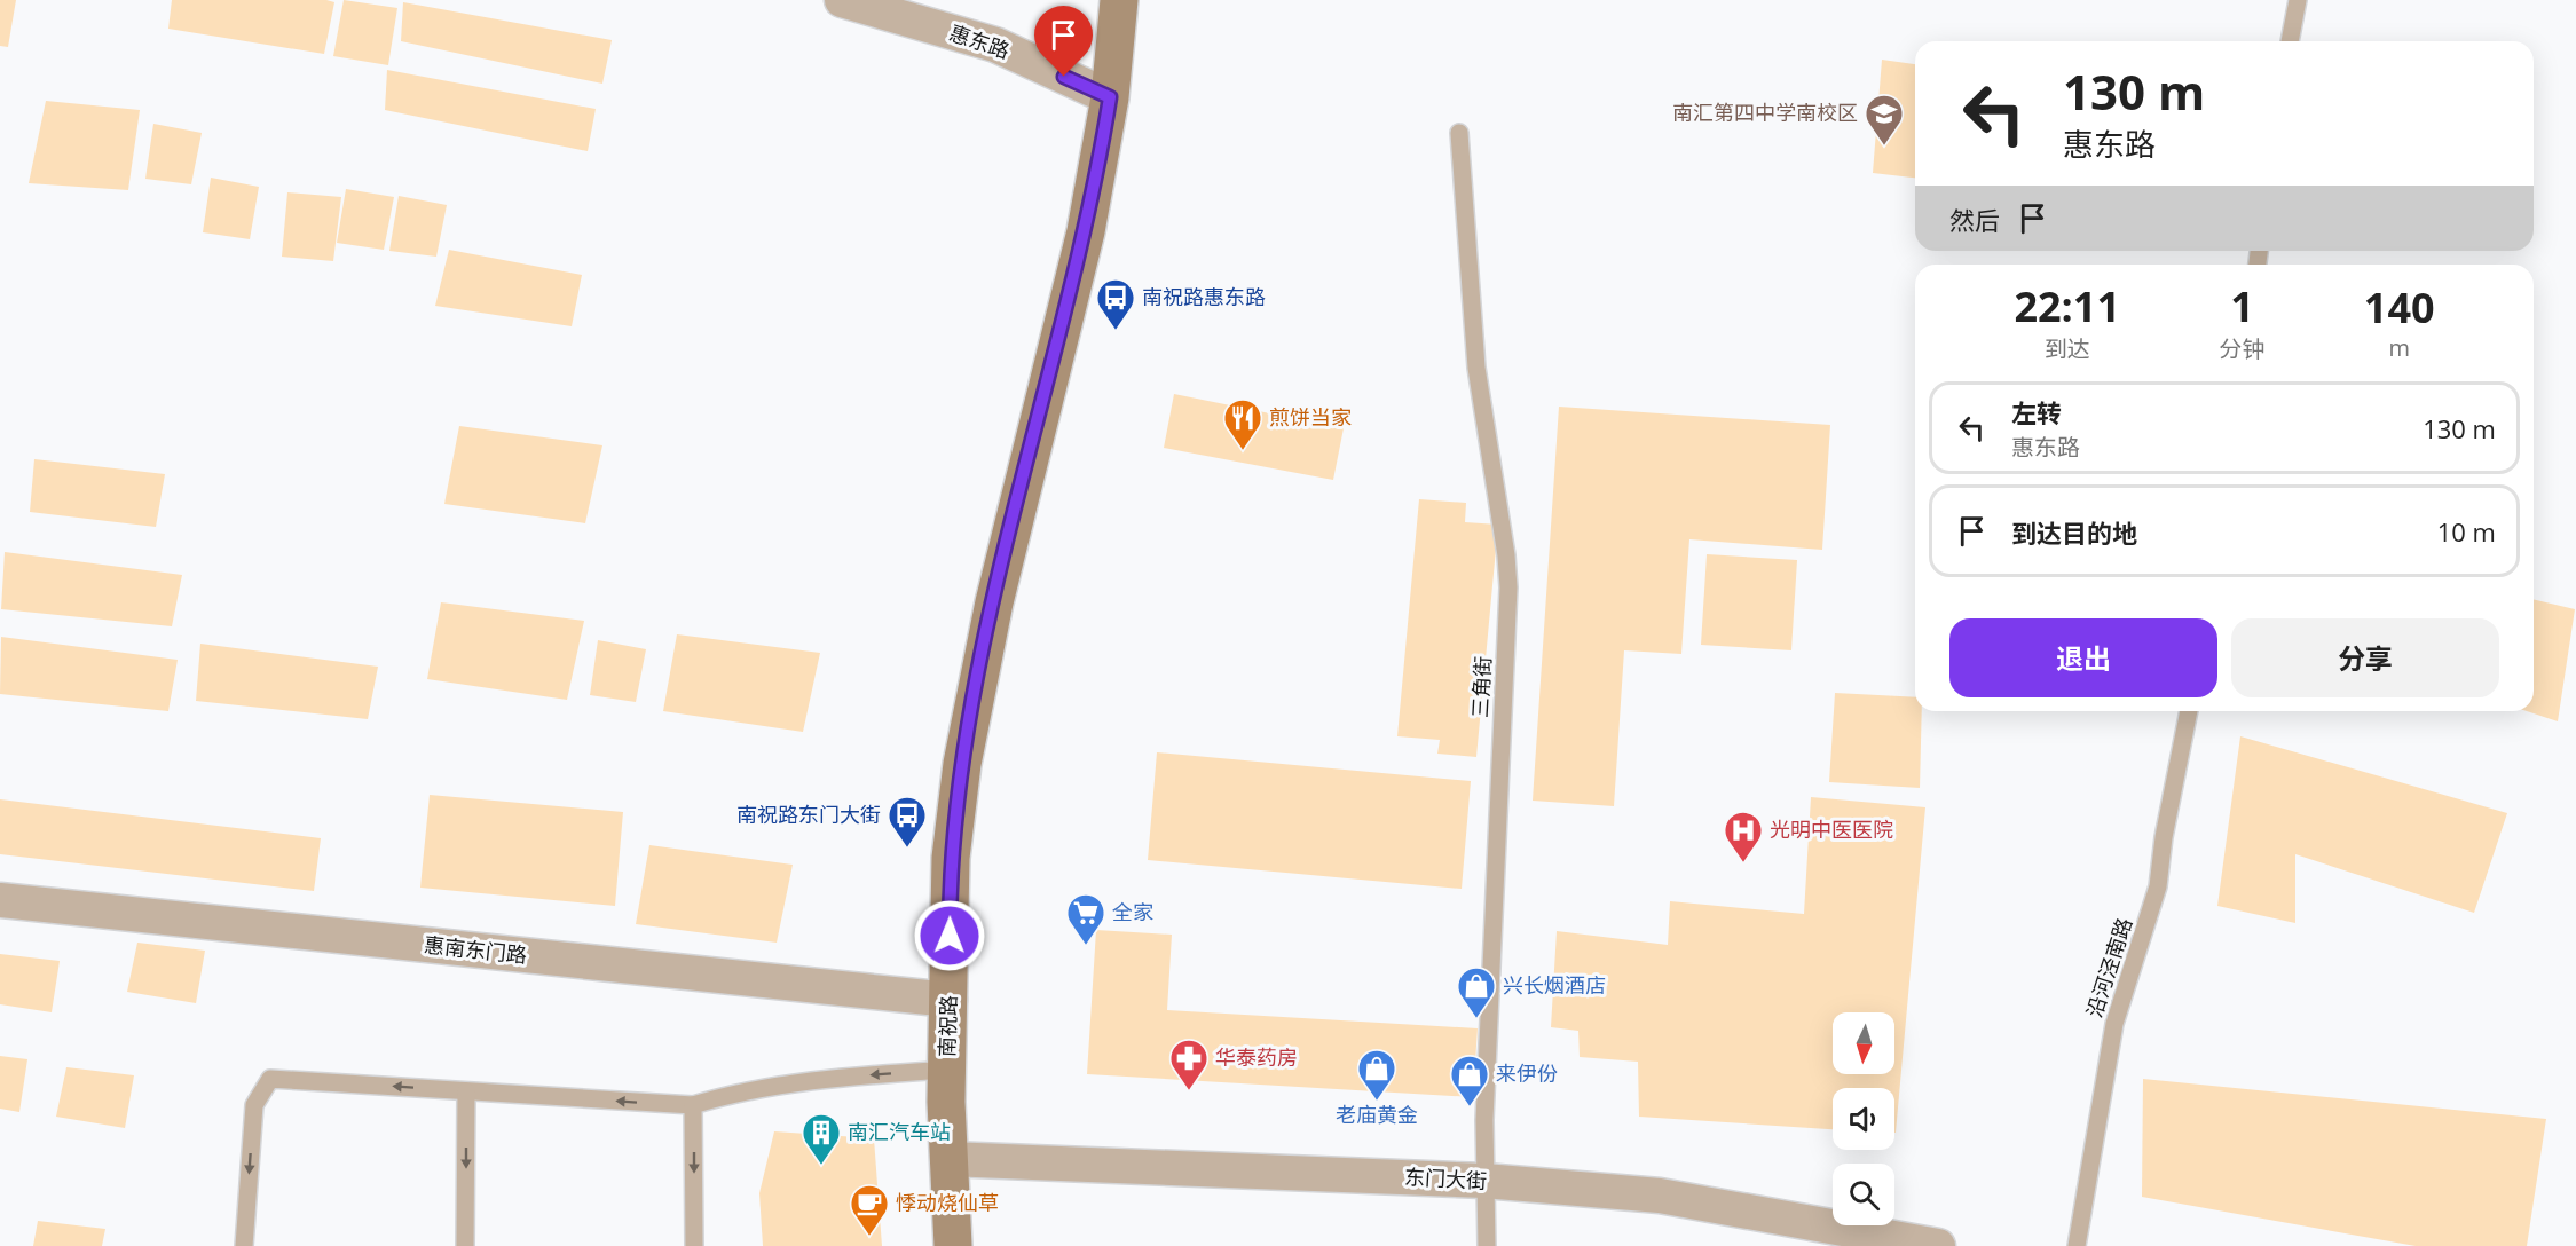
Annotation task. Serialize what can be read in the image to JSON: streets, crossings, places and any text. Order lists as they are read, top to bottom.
{
  "streets": {
    "main road": ["南祝路"],
    "street": ["惠东路", "惠南东门路", "东门大街"],
    "lane": ["三角街", "沿河泾南路"]
  },
  "crossings": [
    ["惠东路", "南祝路"],
    ["三角街", "东门大街"],
    ["惠南东门路", "南祝路"],
    ["南祝路", "东门大街"]
  ],
  "places": {
    "school or university": ["南汇第四中学南校区"],
    "bus stop": ["南祝路惠东路", "南祝路东门大街"],
    "restaurant": ["煎饼当家"],
    "hospital": ["光明中医医院"],
    "supermarket": ["全家"],
    "shop": ["兴长烟酒店", "老庙黄金", "来伊份"],
    "pharmacy": ["华泰药房"],
    "building": ["南汇汽车站"],
    "cafe": ["悸动烧仙草"]
  },
  "north": "bottom",
  "page": {
    "turn": ["130 m", "惠东路"],
    "then": "然后",
    "eta": [
      "22:11",
      "到达",
      "1",
      "分钟",
      "140",
      "m"
    ],
    "list": [
      {
        "name": "左转",
        "note": "惠东路",
        "value": "130 m"
      },
      {
        "name": "到达目的地",
        "value": "10 m"
      }
    ],
    "buttons": ["退出", "分享"]
  }
}
